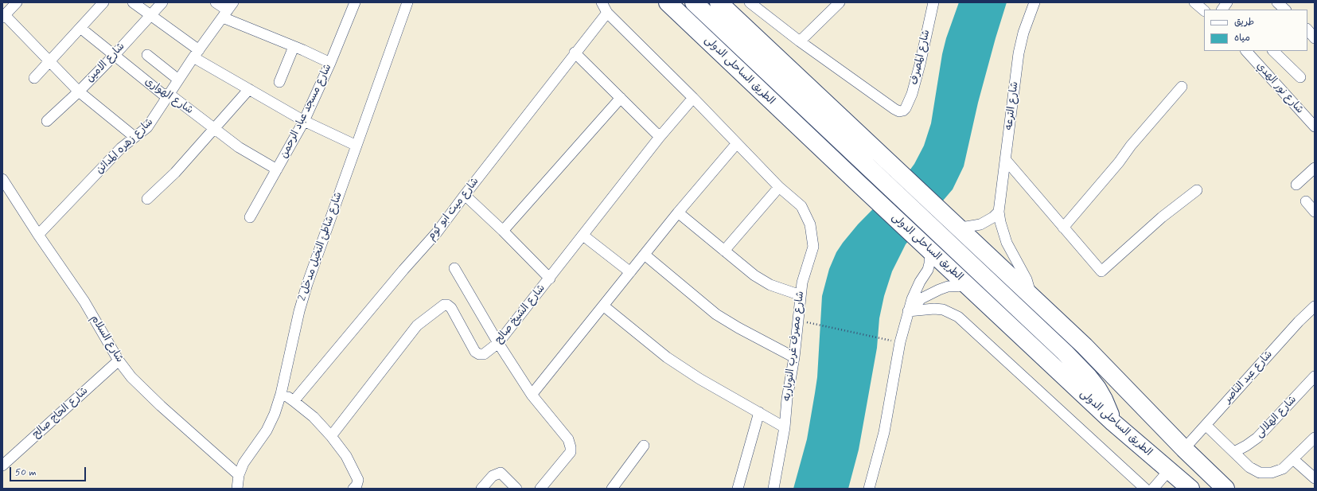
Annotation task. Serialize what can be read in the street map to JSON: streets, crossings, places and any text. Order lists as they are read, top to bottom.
{
  "streets": {
    "highway": ["الطريق الساحلى الدولى"],
    "street": [
      "شارع المصرف",
      "شارع الامين",
      "شارع نور الهدي",
      "شارع الهوارى",
      "شارع الترعه",
      "شارع مسجد عباد الرحمن",
      "شارع زهره المدائن",
      "شارع ميت ابو كوم",
      "شارع شاطئ النخيل مدخل 2",
      "شارع الشيخ صالح",
      "شارع السلام",
      "شارع مصرف غرب النوباريه",
      "شارع عبد الناصر",
      "شارع الحاج صالح",
      "شارع الهلالى"
    ]
  },
  "crossings": [
    ["شارع الامين", "شارع الهوارى"],
    ["شارع الهوارى", "شارع مسجد عباد الرحمن"],
    ["شارع الهوارى", "شارع زهره المدائن"],
    ["شارع زهره المدائن", "شارع السلام"],
    ["شارع شاطئ النخيل مدخل 2", "شارع السلام"],
    ["شارع السلام", "شارع الحاج صالح"]
  ],
  "legend": ["طريق", "مياه"],
  "scale_bar": "50 m"
}
